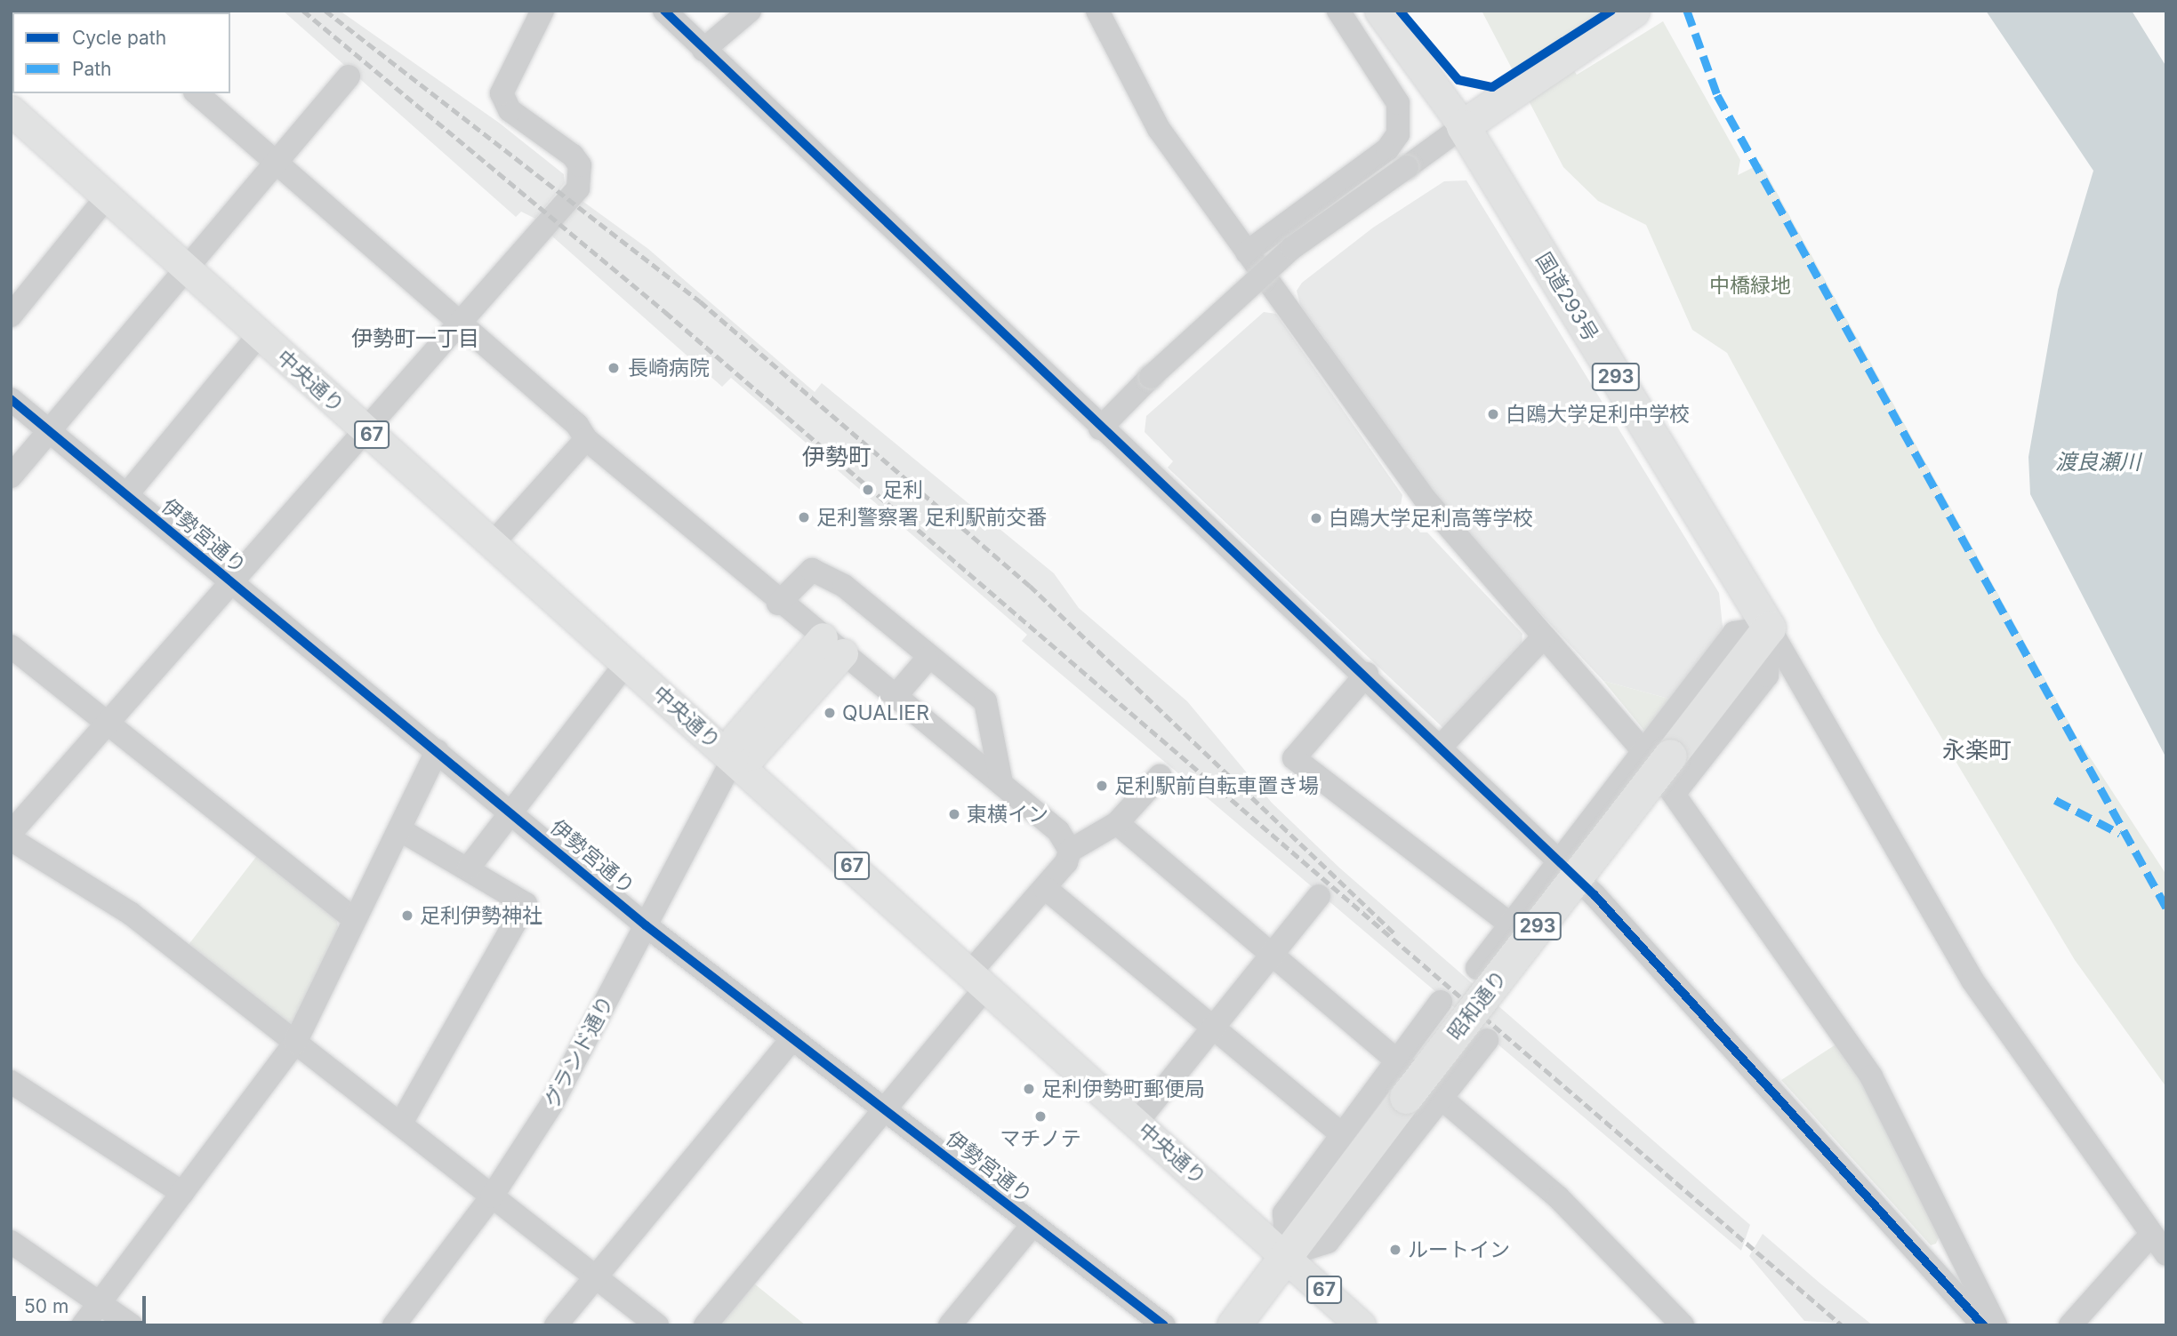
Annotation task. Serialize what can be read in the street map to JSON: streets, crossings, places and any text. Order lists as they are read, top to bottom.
{
  "streets": {
    "highway": ["国道293号", "293", "昭和通り"],
    "main road": ["中央通り", "67"],
    "street": ["伊勢宮通り", "グランド通り"]
  },
  "crossings": [
    ["国道293号", "昭和通り"],
    ["中央通り", "昭和通り"],
    ["中央通り", "グランド通り"],
    ["伊勢宮通り", "グランド通り"]
  ],
  "districts": ["伊勢町一丁目", "伊勢町", "永楽町"],
  "water": ["渡良瀬川"],
  "parks": ["中橋緑地"],
  "places": [
    "長崎病院",
    "白鴎大学足利中学校",
    "足利",
    "足利警察署 足利駅前交番",
    "白鴎大学足利高等学校",
    "QUALIER",
    "足利駅前自転車置き場",
    "東横イン",
    "足利伊勢神社",
    "足利伊勢町郵便局",
    "マチノテ",
    "ルートイン"
  ],
  "legend": ["Cycle path", "Path"],
  "scale_bar": "50 m"
}
